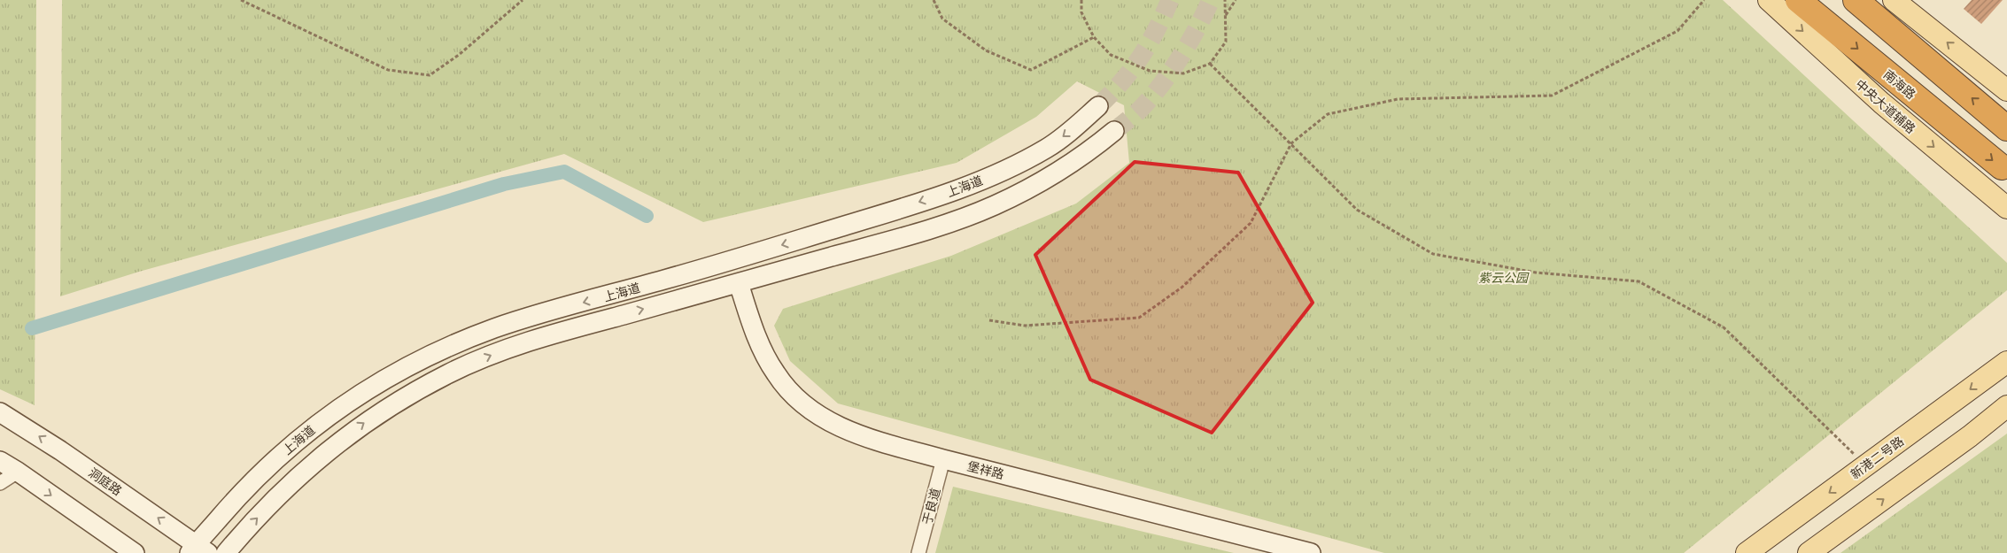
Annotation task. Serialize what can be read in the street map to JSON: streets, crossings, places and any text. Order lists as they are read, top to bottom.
{
  "streets": {
    "highway": ["南海路"],
    "main road": ["中央大道辅路", "新港二号路"],
    "street": [
      "上海道",
      "堡祥路",
      "洞庭路",
      "于良道"
    ]
  },
  "crossings": [
    ["上海道", "堡祥路"],
    ["上海道", "洞庭路"],
    ["堡祥路", "于良道"]
  ],
  "parks": ["紫云公园"]
}
